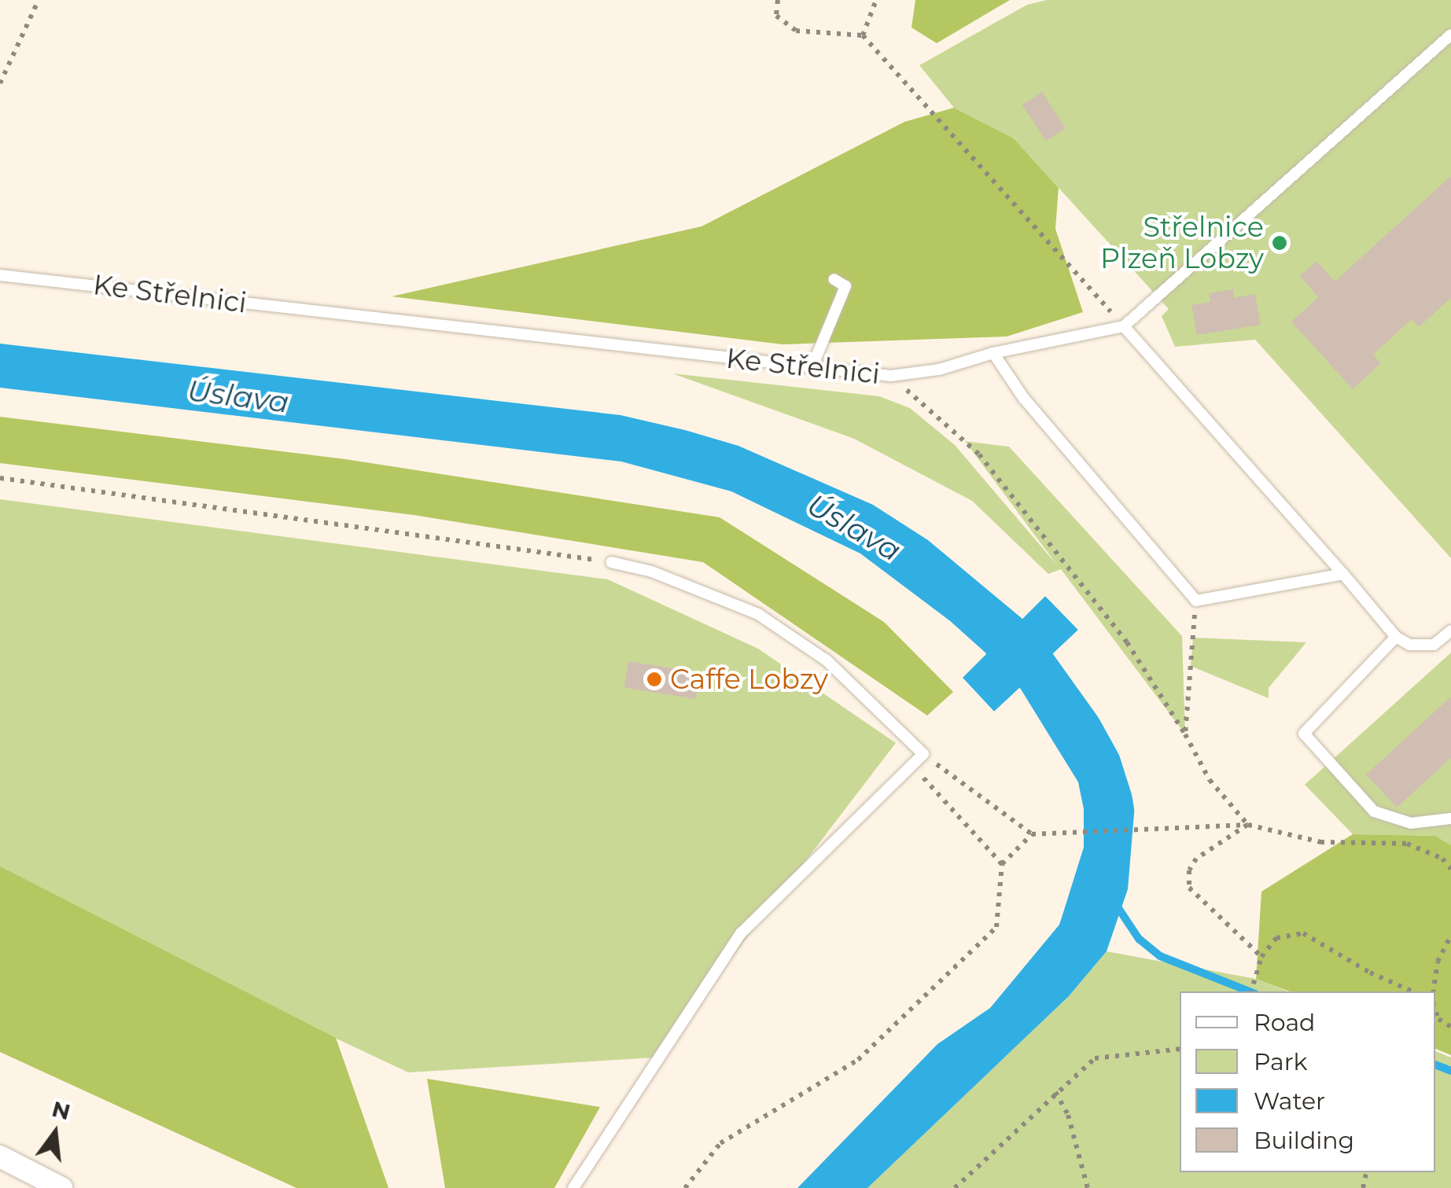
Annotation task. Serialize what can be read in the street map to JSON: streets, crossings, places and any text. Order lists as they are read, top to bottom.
{
  "streets": {
    "lane": ["Ke Střelnici"]
  },
  "water": ["Úslava"],
  "places": ["Střelnice Plzeň Lobzy", "Caffe Lobzy"],
  "legend": [
    "Road",
    "Park",
    "Water",
    "Building"
  ],
  "north": "top"
}
